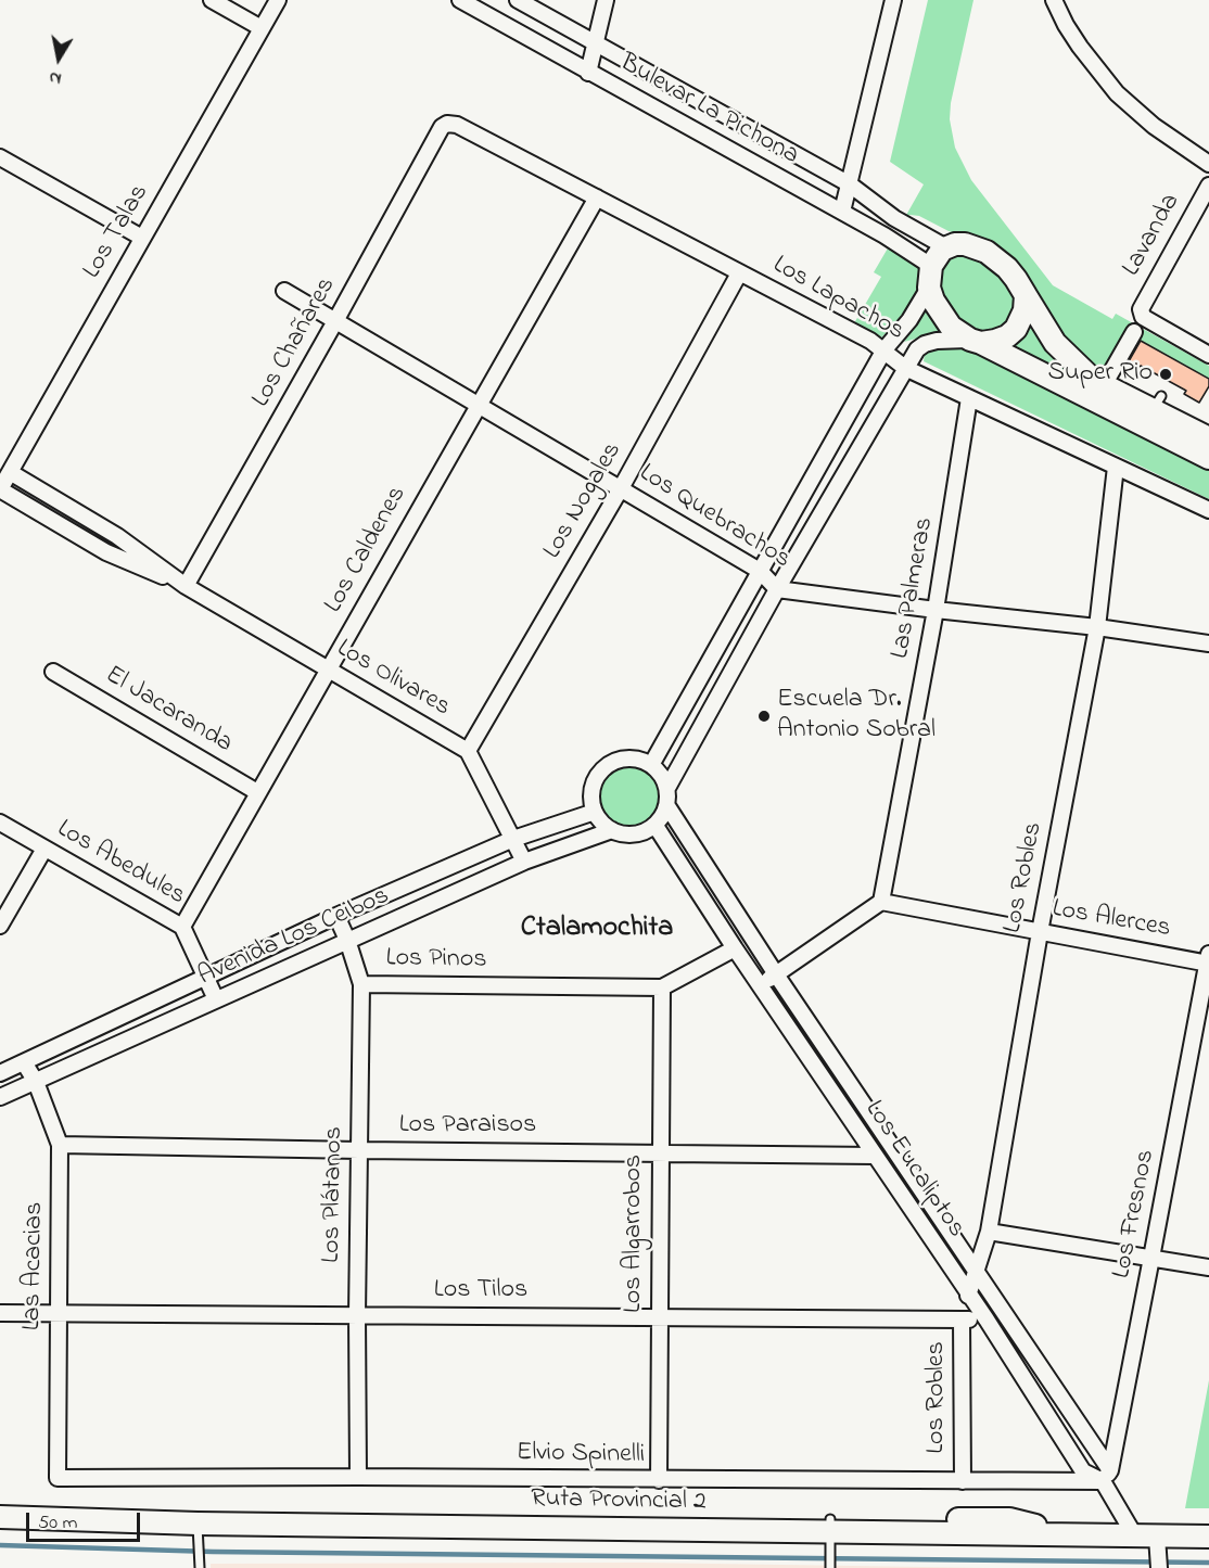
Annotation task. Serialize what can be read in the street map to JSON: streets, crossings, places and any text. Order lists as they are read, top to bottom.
{
  "streets": {
    "main road": ["Ruta Provincial 2"],
    "street": [
      "Bulevar La Pichona",
      "Los Talas",
      "Lavanda",
      "Los Lapachos",
      "Los Chañares",
      "Los Nogales",
      "Los Quebrachos",
      "Los Caldenes",
      "Las Palmeras",
      "Los Olivares",
      "El Jacaranda",
      "Los Abedules",
      "Los Robles",
      "Los Alerces",
      "Avenida Los Ceibos",
      "Los Pinos",
      "Los Paraisos",
      "Los Eucaliptos",
      "Los Plátanos",
      "Los Fresnos",
      "Los Algarrobos",
      "Las Acacias",
      "Los Tilos",
      "Elvio Spinelli"
    ]
  },
  "crossings": [
    ["Los Lapachos", "Los Chañares"],
    ["Los Lapachos", "Los Nogales"],
    ["Los Lapachos", "Los Caldenes"],
    ["Los Lapachos", "Las Palmeras"],
    ["Los Lapachos", "Los Robles"],
    ["Los Chañares", "Los Quebrachos"],
    ["Los Chañares", "Los Olivares"],
    ["Los Nogales", "Los Quebrachos"],
    ["Los Nogales", "Los Olivares"],
    ["Los Quebrachos", "Los Caldenes"],
    ["Los Quebrachos", "Las Palmeras"],
    ["Los Quebrachos", "Los Robles"],
    ["Los Caldenes", "Los Olivares"],
    ["Los Caldenes", "El Jacaranda"],
    ["Los Caldenes", "Los Abedules"],
    ["Las Palmeras", "Los Alerces"],
    ["Los Olivares", "Avenida Los Ceibos"],
    ["Los Abedules", "Avenida Los Ceibos"],
    ["Los Robles", "Los Alerces"],
    ["Los Robles", "Los Eucaliptos"],
    ["Los Robles", "Los Tilos"],
    ["Los Robles", "Elvio Spinelli"],
    ["Los Alerces", "Los Fresnos"],
    ["Avenida Los Ceibos", "Los Eucaliptos"],
    ["Avenida Los Ceibos", "Los Plátanos"],
    ["Avenida Los Ceibos", "Las Acacias"],
    ["Los Pinos", "Los Eucaliptos"],
    ["Los Pinos", "Los Plátanos"],
    ["Los Pinos", "Los Algarrobos"],
    ["Los Paraisos", "Los Eucaliptos"],
    ["Los Paraisos", "Los Plátanos"],
    ["Los Paraisos", "Los Algarrobos"],
    ["Los Paraisos", "Las Acacias"],
    ["Los Eucaliptos", "Los Fresnos"],
    ["Los Eucaliptos", "Elvio Spinelli"],
    ["Los Eucaliptos", "Ruta Provincial 2"],
    ["Los Plátanos", "Los Tilos"],
    ["Los Plátanos", "Elvio Spinelli"],
    ["Los Fresnos", "Elvio Spinelli"],
    ["Los Algarrobos", "Los Tilos"],
    ["Los Algarrobos", "Elvio Spinelli"],
    ["Las Acacias", "Los Tilos"],
    ["Las Acacias", "Elvio Spinelli"]
  ],
  "districts": ["Ctalamochita"],
  "places": ["Super Rio", "Escuela Dr. Antonio Sobral"],
  "scale_bar": "50 m",
  "north": "bottom"
}
